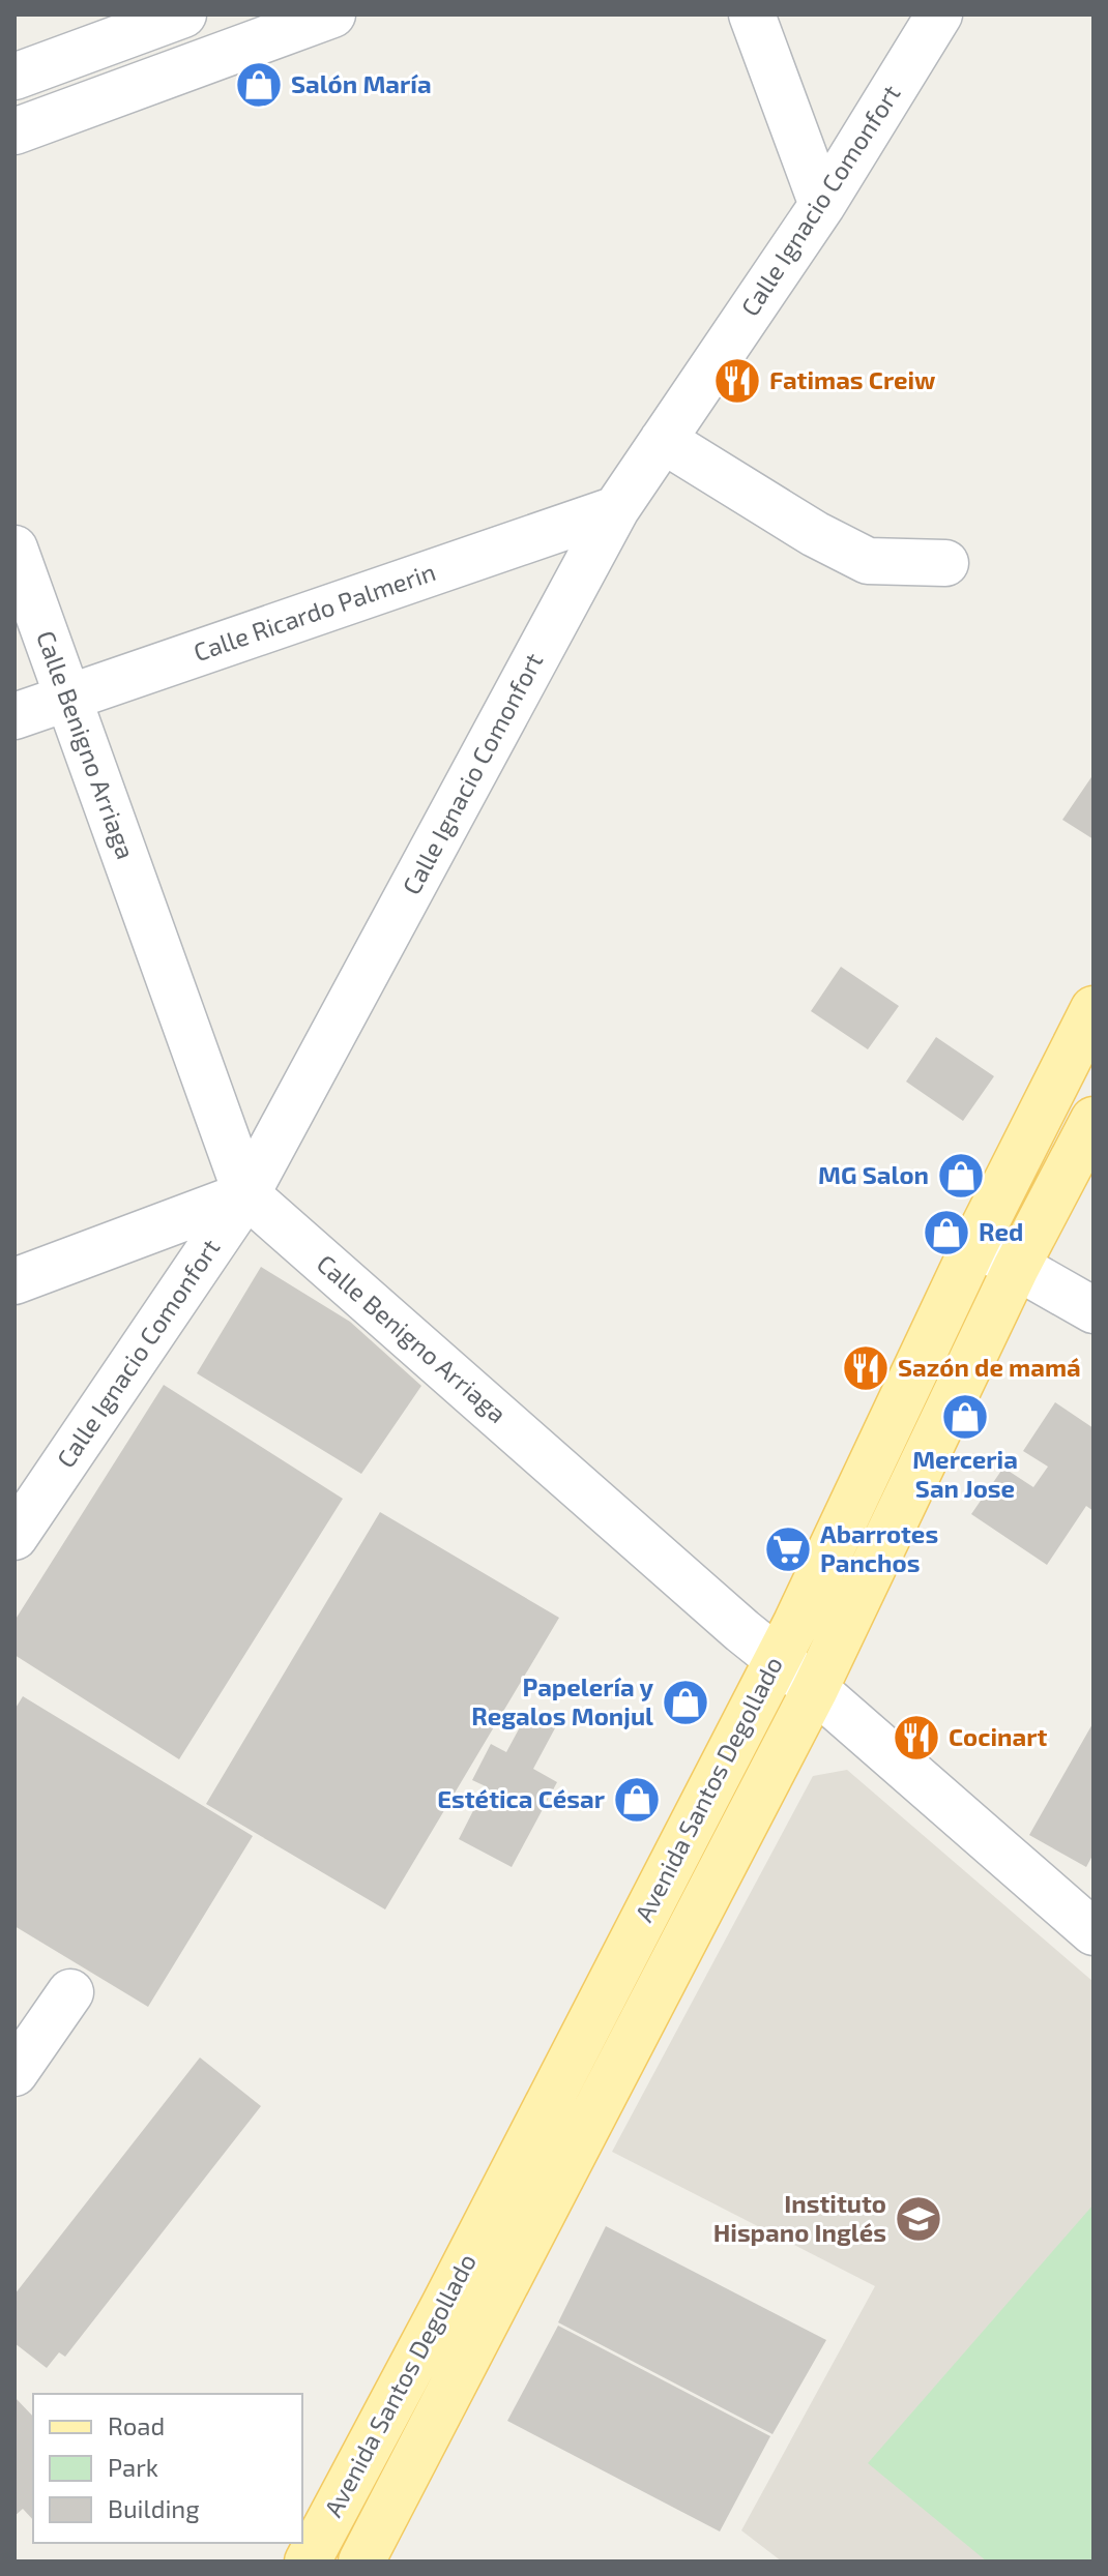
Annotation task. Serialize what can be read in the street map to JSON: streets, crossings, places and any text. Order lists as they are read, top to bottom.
{
  "streets": {
    "main road": ["Avenida Santos Degollado"],
    "street": ["Calle Ignacio Comonfort", "Calle Ricardo Palmerin", "Calle Benigno Arriaga"]
  },
  "crossings": [
    ["Calle Ignacio Comonfort", "Calle Ricardo Palmerin"],
    ["Calle Ignacio Comonfort", "Calle Benigno Arriaga"],
    ["Calle Ricardo Palmerin", "Calle Benigno Arriaga"],
    ["Calle Benigno Arriaga", "Avenida Santos Degollado"]
  ],
  "places": {
    "shop": [
      "Salón María",
      "MG Salon",
      "Red",
      "Merceria San Jose",
      "Papelería y Regalos Monjul",
      "Estética César"
    ],
    "restaurant": ["Fatimas Creiw", "Sazón de mamá", "Cocinart"],
    "supermarket": ["Abarrotes Panchos"],
    "school or university": ["Instituto Hispano Inglés"]
  },
  "legend": ["Road", "Park", "Building"]
}
